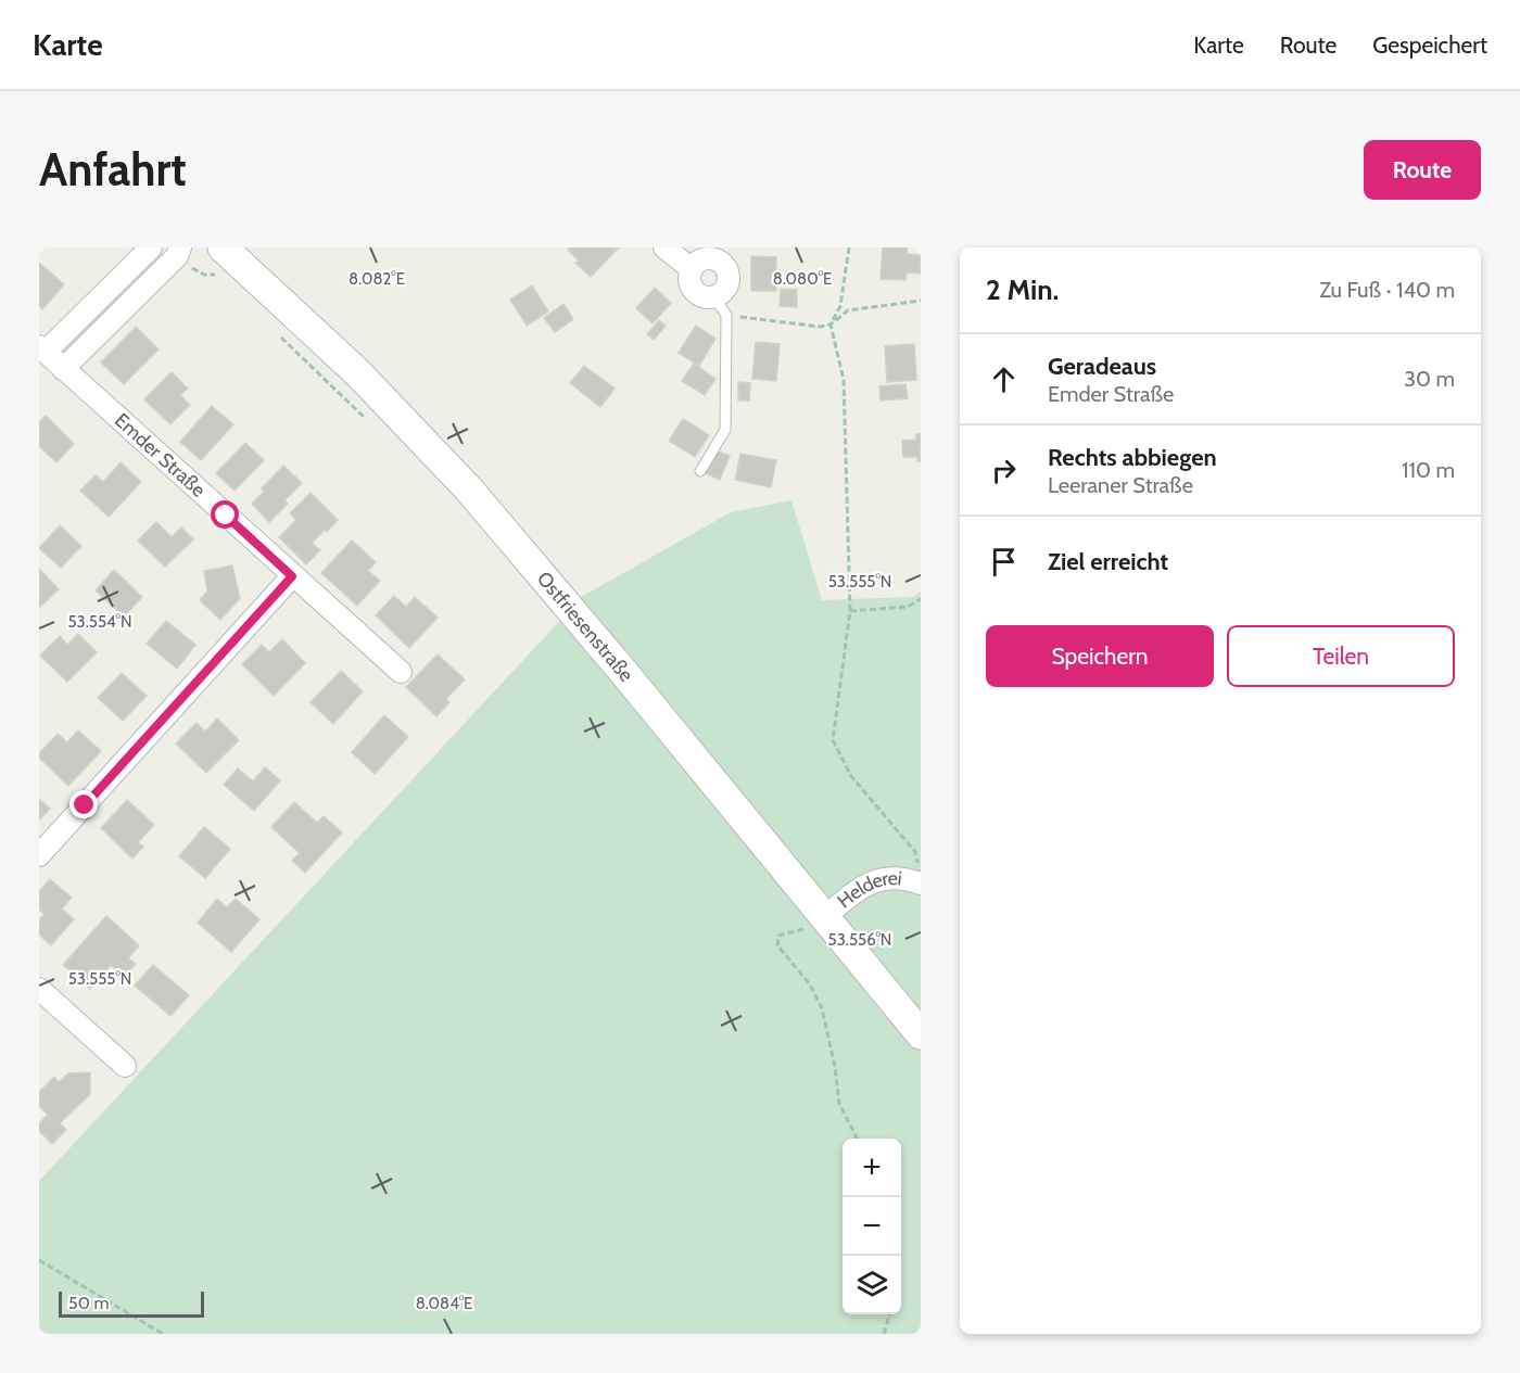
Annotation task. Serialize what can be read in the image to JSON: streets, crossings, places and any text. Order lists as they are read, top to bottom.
{
  "streets": {
    "main road": ["Ostfriesenstraße"],
    "street": ["Emder Straße", "Helderei"]
  },
  "crossings": [
    ["Ostfriesenstraße", "Helderei"]
  ],
  "scale_bar": "50 m",
  "page": {
    "header": "Karte",
    "nav": ["Karte", "Route", "Gespeichert"],
    "buttons": [
      "Route",
      ["Speichern", "Teilen"]
    ],
    "title": "Anfahrt",
    "heading": ["2 Min.", "Zu Fuß · 140 m"],
    "list": [
      ["Geradeaus", "Emder Straße", "30 m"],
      ["Rechts abbiegen", "Leeraner Straße", "110 m"],
      "Ziel erreicht"
    ],
    "map_buttons": ["+", "−"],
    "scale": "50 m"
  },
  "coordinates": [
    "8.082°E",
    "8.080°E",
    "53.555°N",
    "53.554°N",
    "53.556°N",
    "8.084°E"
  ]
}
